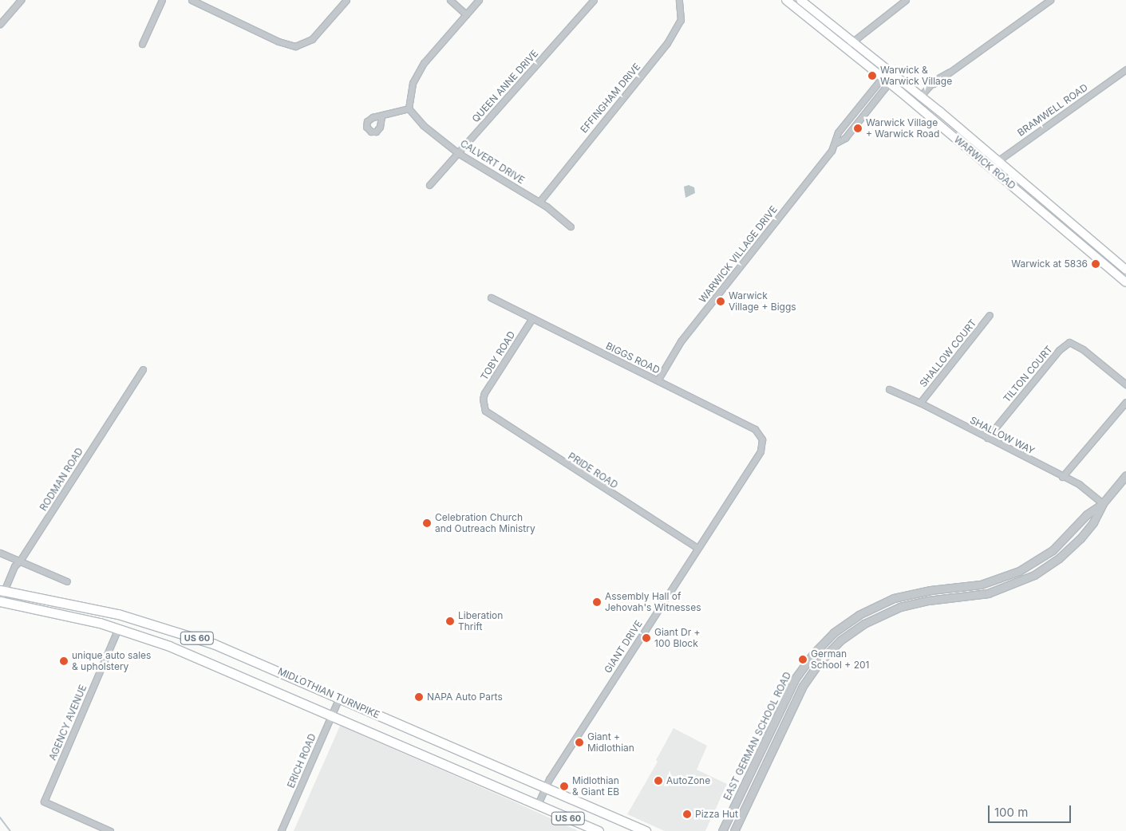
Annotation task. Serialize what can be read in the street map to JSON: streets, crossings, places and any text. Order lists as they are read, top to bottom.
{
  "streets": {
    "main road": ["WARWICK ROAD", "US 60", "MIDLOTHIAN TURNPIKE"],
    "street": [
      "QUEEN ANNE DRIVE",
      "EFFINGHAM DRIVE",
      "BRAMWELL ROAD",
      "CALVERT DRIVE",
      "WARWICK VILLAGE DRIVE",
      "SHALLOW COURT",
      "TOBY ROAD",
      "BIGGS ROAD",
      "TILTON COURT",
      "SHALLOW WAY",
      "PRIDE ROAD",
      "RODMAN ROAD",
      "GIANT DRIVE",
      "AGENCY AVENUE",
      "EAST GERMAN SCHOOL ROAD",
      "ERICH ROAD"
    ]
  },
  "crossings": [
    ["QUEEN ANNE DRIVE", "CALVERT DRIVE"],
    ["EFFINGHAM DRIVE", "CALVERT DRIVE"],
    ["BRAMWELL ROAD", "WARWICK ROAD"],
    ["WARWICK ROAD", "WARWICK VILLAGE DRIVE"],
    ["WARWICK VILLAGE DRIVE", "BIGGS ROAD"],
    ["SHALLOW COURT", "SHALLOW WAY"],
    ["TOBY ROAD", "BIGGS ROAD"],
    ["TOBY ROAD", "PRIDE ROAD"],
    ["BIGGS ROAD", "GIANT DRIVE"],
    ["TILTON COURT", "SHALLOW WAY"],
    ["SHALLOW WAY", "EAST GERMAN SCHOOL ROAD"],
    ["PRIDE ROAD", "GIANT DRIVE"],
    ["RODMAN ROAD", "MIDLOTHIAN TURNPIKE"],
    ["GIANT DRIVE", "MIDLOTHIAN TURNPIKE"],
    ["MIDLOTHIAN TURNPIKE", "AGENCY AVENUE"],
    ["MIDLOTHIAN TURNPIKE", "ERICH ROAD"]
  ],
  "places": [
    "Warwick & Warwick Village",
    "Warwick Village + Warwick Road",
    "Warwick at 5836",
    "Warwick Village + Biggs",
    "Celebration Church and Outreach Ministry",
    "Assembly Hall of Jehovah's Witnesses",
    "Liberation Thrift",
    "Giant Dr + 100 Block",
    "German School + 201",
    "unique auto sales & upholstery",
    "NAPA Auto Parts",
    "Giant + Midlothian",
    "AutoZone",
    "Midlothian & Giant EB",
    "Pizza Hut"
  ],
  "scale_bar": "100 m"
}
